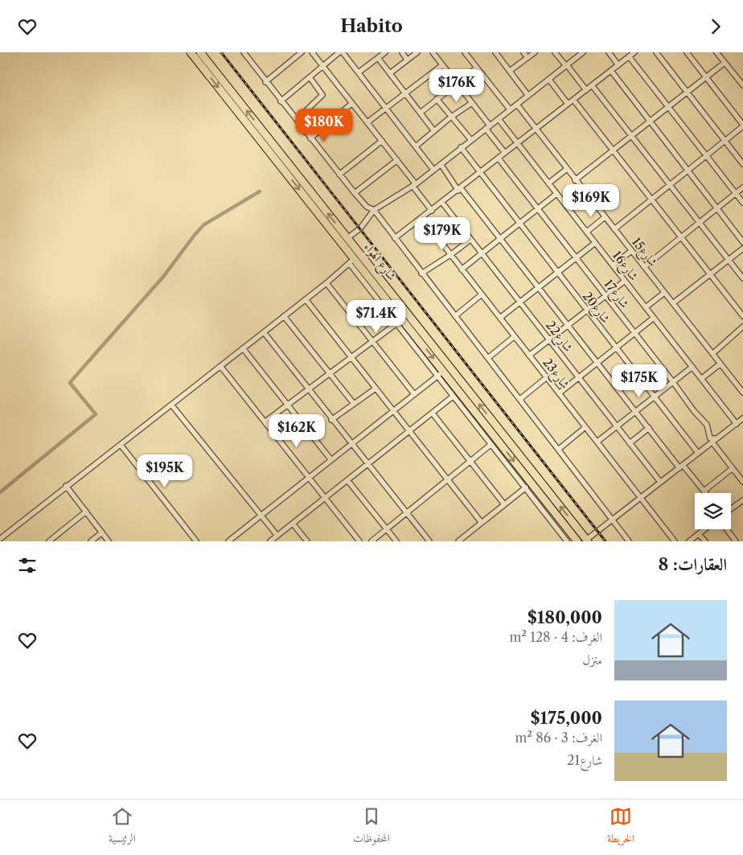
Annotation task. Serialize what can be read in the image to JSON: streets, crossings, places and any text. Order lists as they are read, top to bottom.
{
  "streets": {
    "highway": ["شارع الهواء"],
    "street": [
      "شارع15",
      "شارع16",
      "شارع17",
      "شارع20",
      "شارع22",
      "شارع23"
    ]
  },
  "page": {
    "header": "Habito",
    "price": [
      "$176K",
      "$180K",
      "$169K",
      "$179K",
      "$71.4K",
      "$175K",
      "$162K",
      "$195K"
    ],
    "heading": "العقارات: 8",
    "list": [
      {
        "name": "$180,000",
        "note": "الغرف: 4 · 128 m² · منزل"
      },
      {
        "name": "$175,000",
        "note": "الغرف: 3 · 86 m² · شارع21"
      }
    ],
    "tabs": ["الخريطة", "المحفوظات", "الرئيسية"]
  }
}
